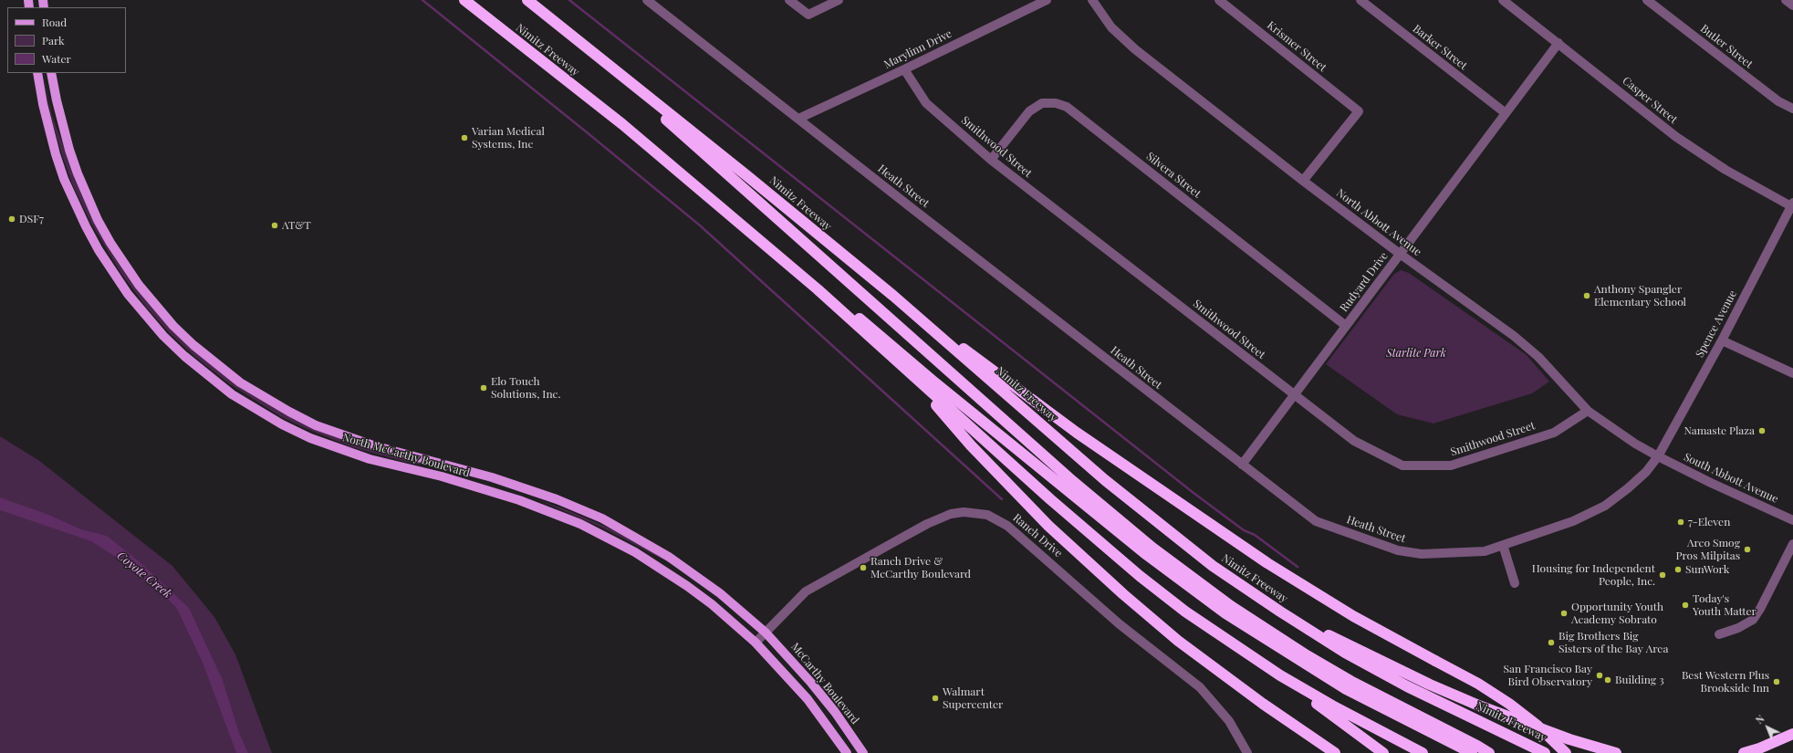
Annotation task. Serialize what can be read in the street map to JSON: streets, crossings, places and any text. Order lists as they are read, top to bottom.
{
  "streets": {
    "highway": ["Nimitz Freeway"],
    "main road": ["North McCarthy Boulevard", "McCarthy Boulevard"],
    "street": [
      "Krismer Street",
      "Butler Street",
      "Barker Street",
      "Marylinn Drive",
      "Casper Street",
      "Smithwood Street",
      "Silvera Street",
      "Heath Street",
      "North Abbott Avenue",
      "Rudyard Drive",
      "Spence Avenue",
      "South Abbott Avenue",
      "Ranch Drive"
    ]
  },
  "crossings": [
    ["Krismer Street", "North Abbott Avenue"],
    ["Barker Street", "Rudyard Drive"],
    ["Marylinn Drive", "Smithwood Street"],
    ["Marylinn Drive", "Heath Street"],
    ["Casper Street", "Rudyard Drive"],
    ["Casper Street", "Spence Avenue"],
    ["Smithwood Street", "Silvera Street"],
    ["Smithwood Street", "North Abbott Avenue"],
    ["Smithwood Street", "Rudyard Drive"],
    ["Silvera Street", "Rudyard Drive"],
    ["Heath Street", "North Abbott Avenue"],
    ["Heath Street", "Rudyard Drive"],
    ["Heath Street", "Spence Avenue"],
    ["Heath Street", "South Abbott Avenue"],
    ["North Abbott Avenue", "Rudyard Drive"],
    ["North Abbott Avenue", "Spence Avenue"],
    ["North Abbott Avenue", "South Abbott Avenue"],
    ["Spence Avenue", "South Abbott Avenue"],
    ["North McCarthy Boulevard", "Ranch Drive"],
    ["North McCarthy Boulevard", "McCarthy Boulevard"],
    ["Ranch Drive", "McCarthy Boulevard"]
  ],
  "water": ["Coyote Creek"],
  "parks": ["Starlite Park"],
  "places": [
    "Varian Medical Systems, Inc",
    "DSF7",
    "AT&T",
    "Anthony Spangler Elementary School",
    "Elo Touch Solutions, Inc.",
    "Namaste Plaza",
    "7-Eleven",
    "Arco Smog Pros Milpitas",
    "Ranch Drive & McCarthy Boulevard",
    "SunWork",
    "Housing for Independent People, Inc.",
    "Today's Youth Matter",
    "Opportunity Youth Academy Sobrato",
    "Big Brothers Big Sisters of the Bay Area",
    "San Francisco Bay Bird Observatory",
    "Building 3",
    "Best Western Plus Brookside Inn",
    "Walmart Supercenter"
  ],
  "legend": ["Road", "Park", "Water"],
  "north": "top left"
}
